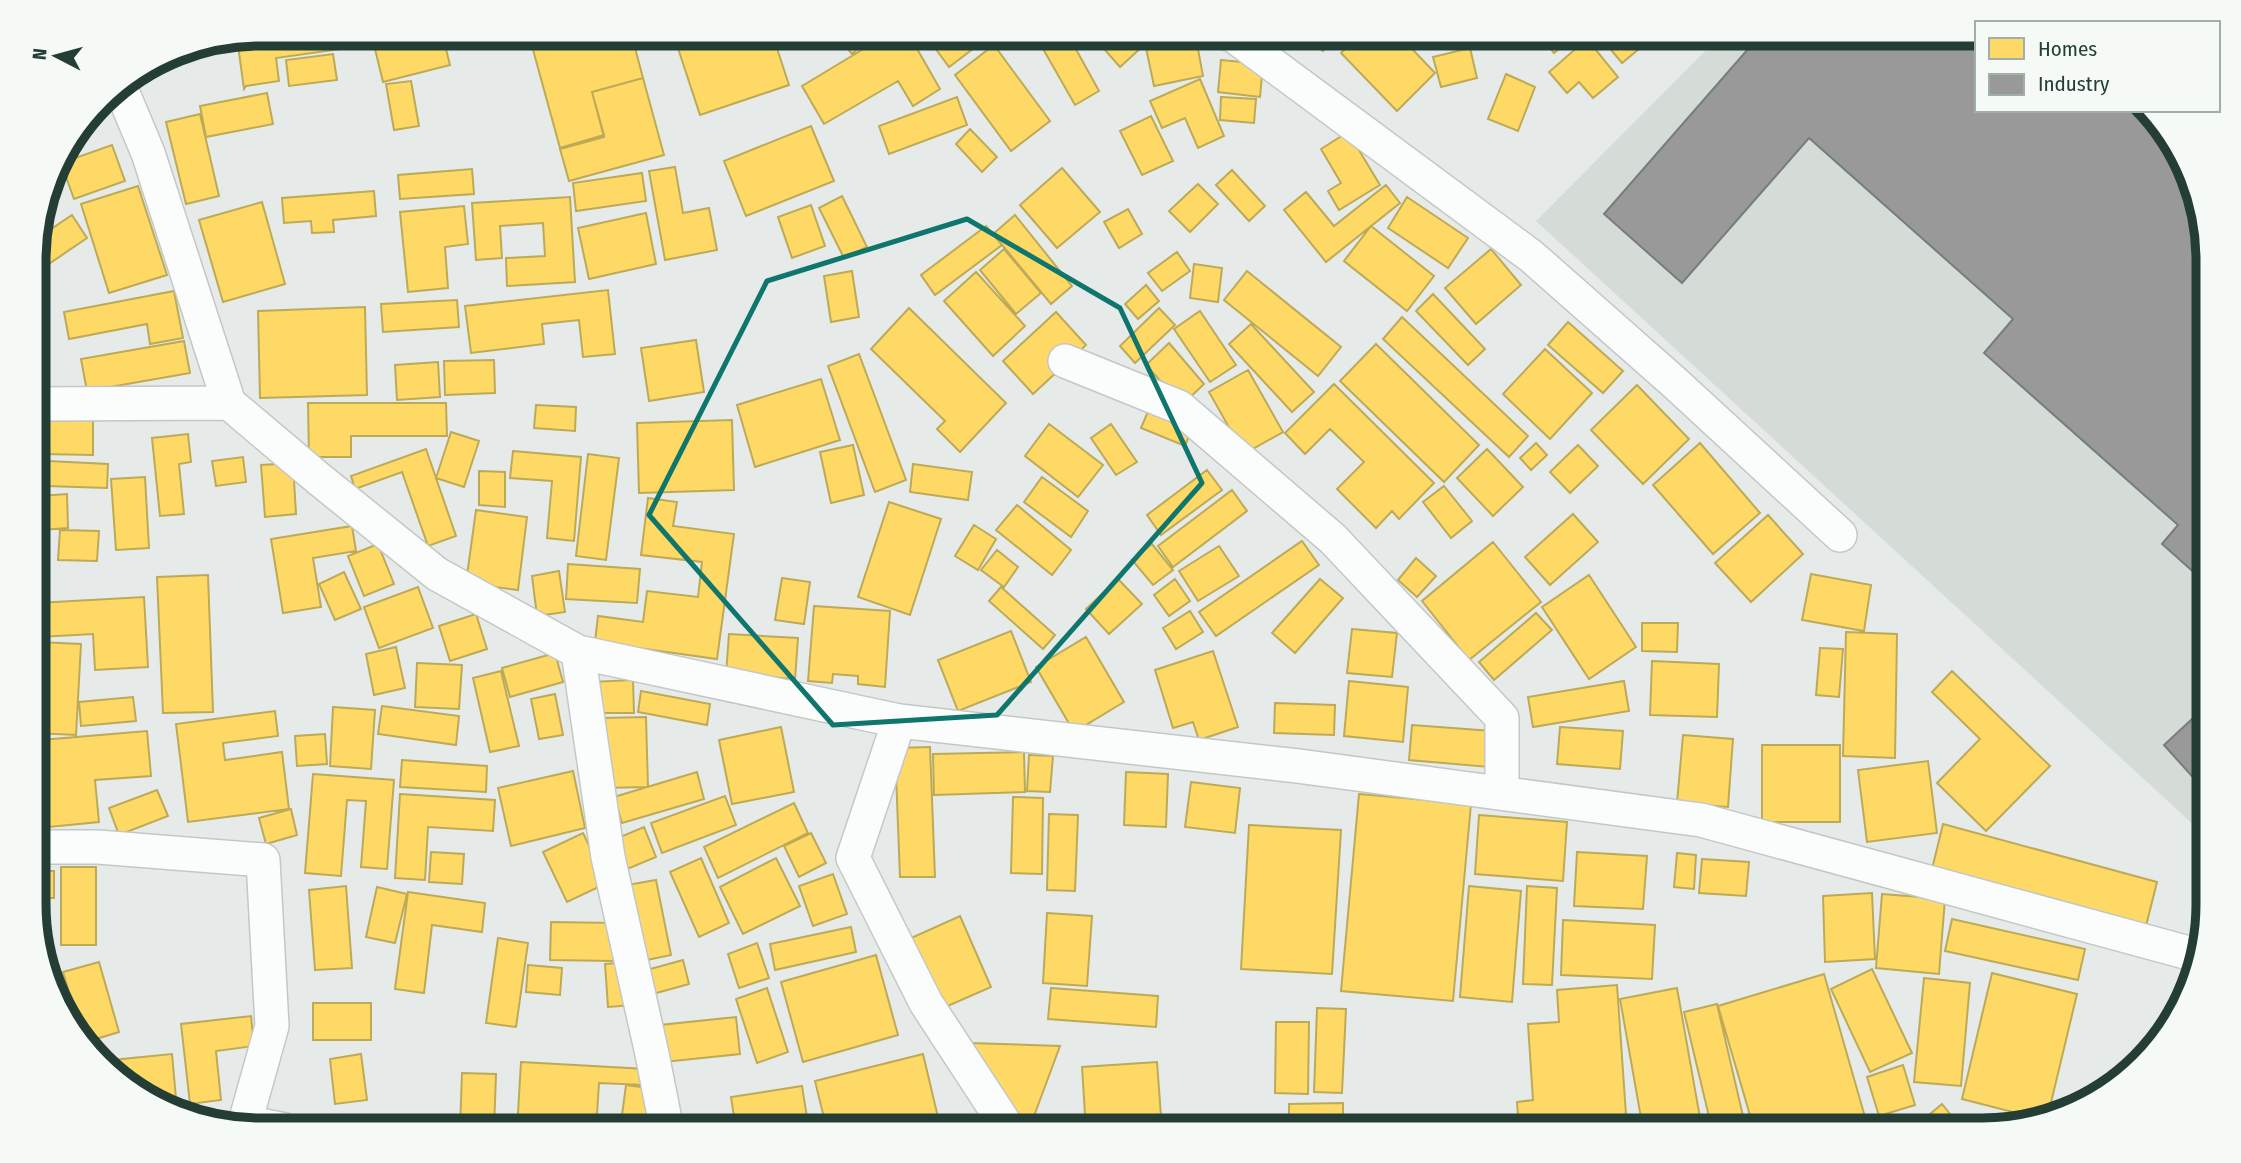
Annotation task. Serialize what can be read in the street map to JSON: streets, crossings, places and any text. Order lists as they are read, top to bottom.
{
  "legend": ["Homes", "Industry"],
  "north": "left"
}
